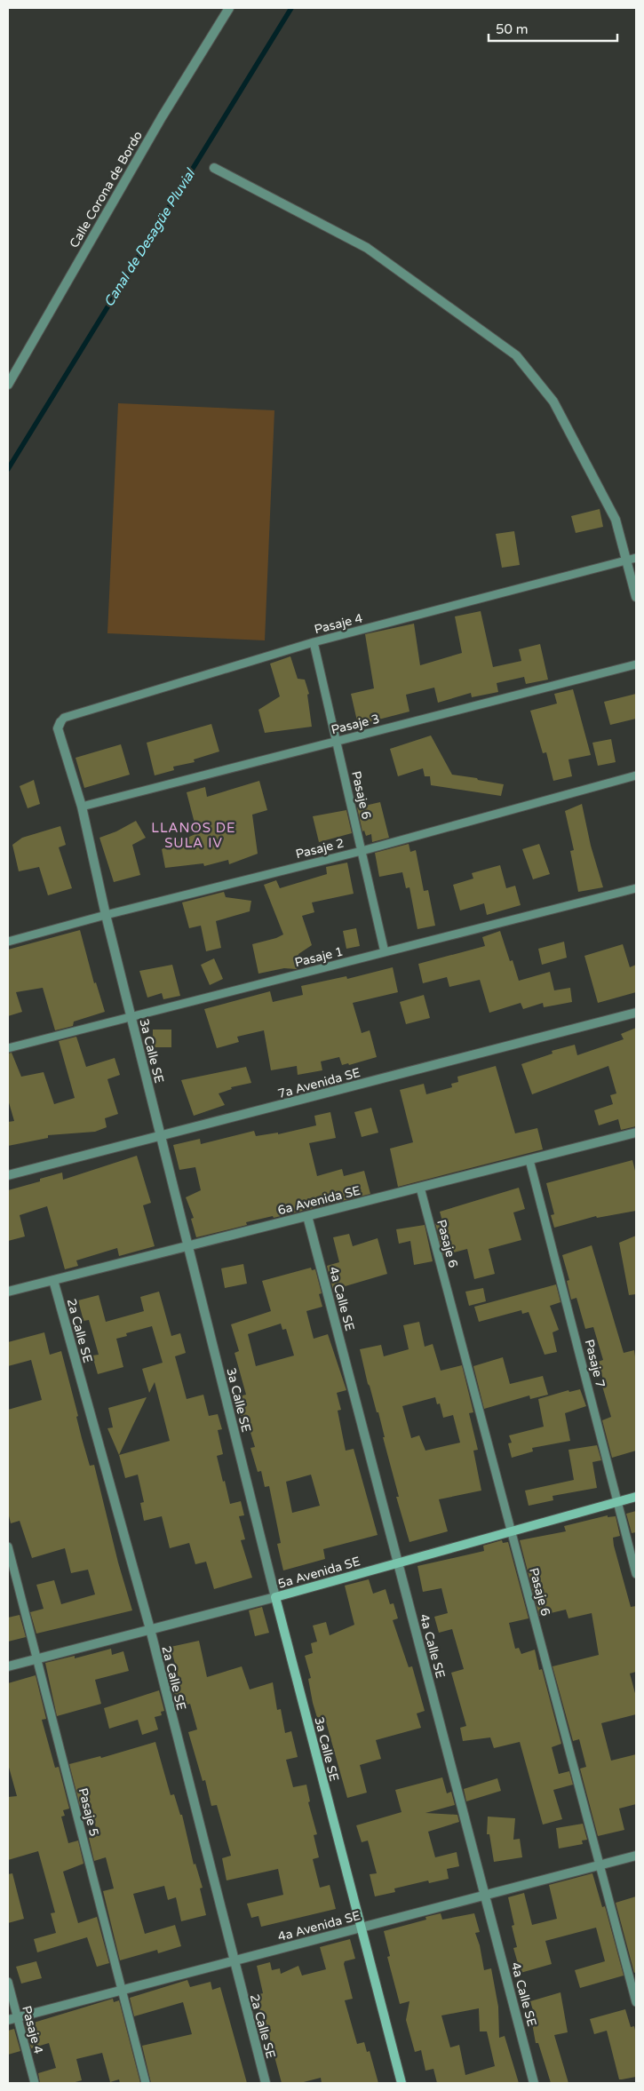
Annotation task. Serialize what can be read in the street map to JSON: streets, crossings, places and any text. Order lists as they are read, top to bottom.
{
  "streets": {
    "street": [
      "Calle Corona de Bordo",
      "3a Calle SE",
      "7a Avenida SE",
      "6a Avenida SE",
      "4a Calle SE",
      "2a Calle SE",
      "5a Avenida SE",
      "4a Avenida SE"
    ],
    "lane": [
      "Pasaje 4",
      "Pasaje 3",
      "Pasaje 6",
      "Pasaje 2",
      "Pasaje 1",
      "Pasaje 7",
      "Pasaje 5"
    ]
  },
  "crossings": [
    ["Pasaje 4", "Pasaje 6"],
    ["Pasaje 4", "3a Calle SE"],
    ["Pasaje 4", "4a Avenida SE"],
    ["Pasaje 3", "Pasaje 6"],
    ["Pasaje 3", "3a Calle SE"],
    ["Pasaje 6", "Pasaje 2"],
    ["Pasaje 6", "Pasaje 1"],
    ["Pasaje 6", "6a Avenida SE"],
    ["Pasaje 6", "5a Avenida SE"],
    ["Pasaje 6", "4a Avenida SE"],
    ["Pasaje 2", "3a Calle SE"],
    ["Pasaje 1", "3a Calle SE"],
    ["3a Calle SE", "7a Avenida SE"],
    ["3a Calle SE", "6a Avenida SE"],
    ["3a Calle SE", "5a Avenida SE"],
    ["3a Calle SE", "4a Avenida SE"],
    ["6a Avenida SE", "4a Calle SE"],
    ["6a Avenida SE", "2a Calle SE"],
    ["6a Avenida SE", "Pasaje 7"],
    ["4a Calle SE", "5a Avenida SE"],
    ["4a Calle SE", "4a Avenida SE"],
    ["2a Calle SE", "5a Avenida SE"],
    ["2a Calle SE", "4a Avenida SE"],
    ["Pasaje 7", "5a Avenida SE"],
    ["5a Avenida SE", "Pasaje 5"],
    ["Pasaje 5", "4a Avenida SE"]
  ],
  "districts": ["LLANOS DE SULA IV"],
  "water": ["Canal de Desagüe Pluvial"],
  "scale_bar": "50 m"
}
